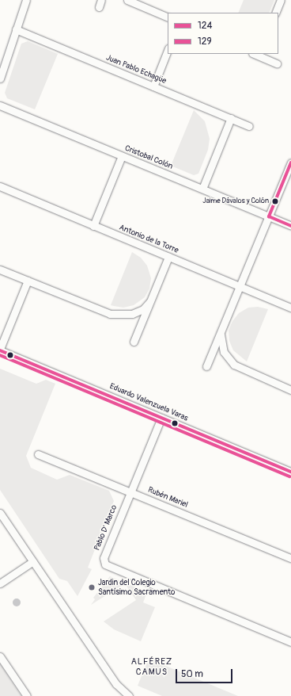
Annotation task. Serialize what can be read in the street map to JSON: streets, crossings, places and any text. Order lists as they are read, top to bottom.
{
  "streets": {
    "street": [
      "Juan Pablo Echagüe",
      "Cristobal Colón",
      "Antonio de la Torre",
      "Eduardo Valenzuela Varas",
      "Rubén Mariel",
      "Pablo D' Marco"
    ]
  },
  "crossings": [
    ["Eduardo Valenzuela Varas", "Pablo D' Marco"],
    ["Rubén Mariel", "Pablo D' Marco"]
  ],
  "districts": ["ALFÉREZ CAMUS"],
  "places": ["Jaime Dávalos y Colón", "Jardin del Colegio Santísimo Sacramento"],
  "lines": ["transit line 124", "transit line 129"],
  "legend": ["124", "129"],
  "scale_bar": "50 m"
}
